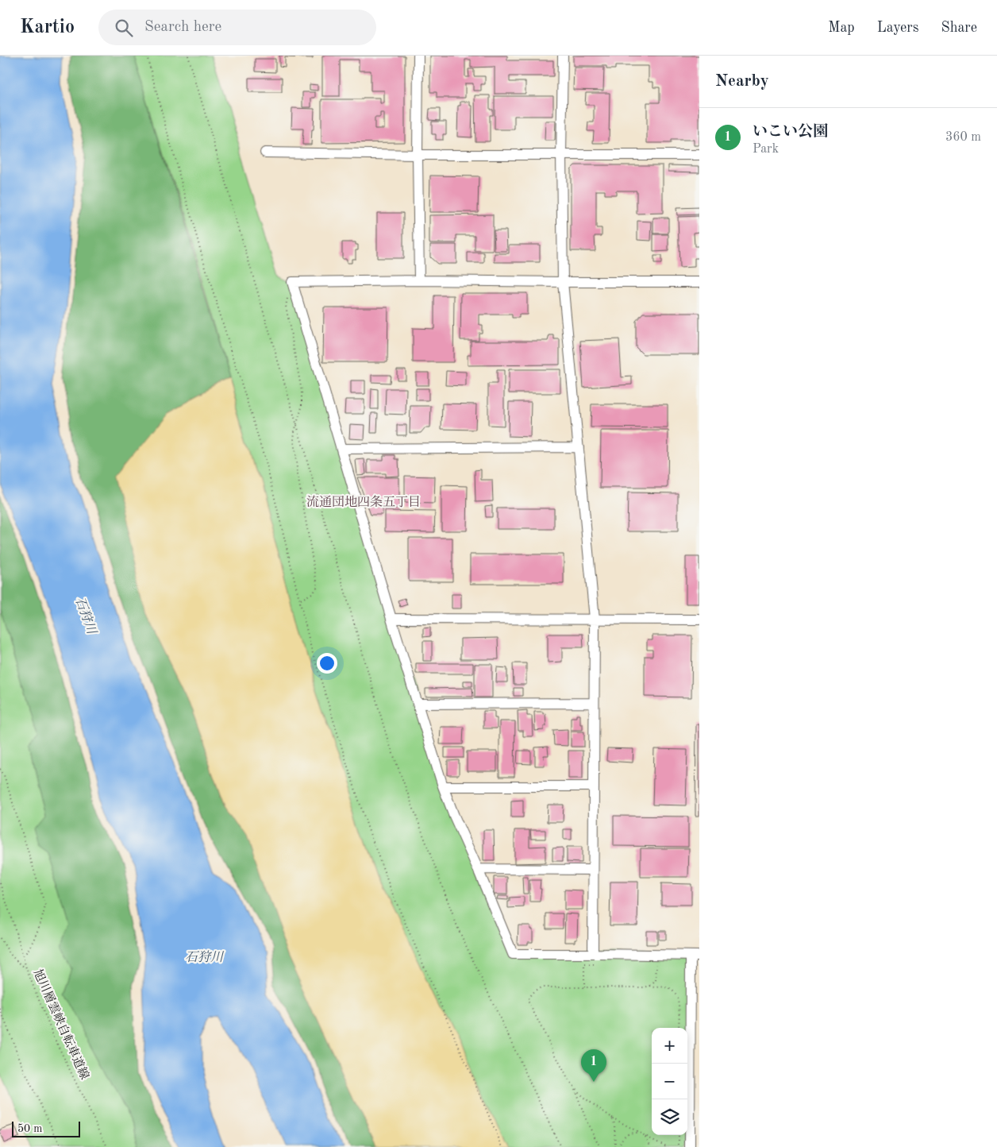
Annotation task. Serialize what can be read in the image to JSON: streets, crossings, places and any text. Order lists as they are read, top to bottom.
{
  "streets": {
    "path": ["旭川層雲峡自転車道線"]
  },
  "districts": ["流通団地四条五丁目"],
  "water": ["石狩川"],
  "scale_bar": "50 m",
  "page": {
    "header": "Kartio",
    "search": "Search here",
    "nav": ["Map", "Layers", "Share"],
    "heading": "Nearby",
    "list": [
      {
        "mark": "1",
        "name": "いこい公園",
        "note": "Park",
        "value": "360 m"
      }
    ],
    "map_buttons": ["+", "−"],
    "pins": "1",
    "scale": "50 m"
  }
}
